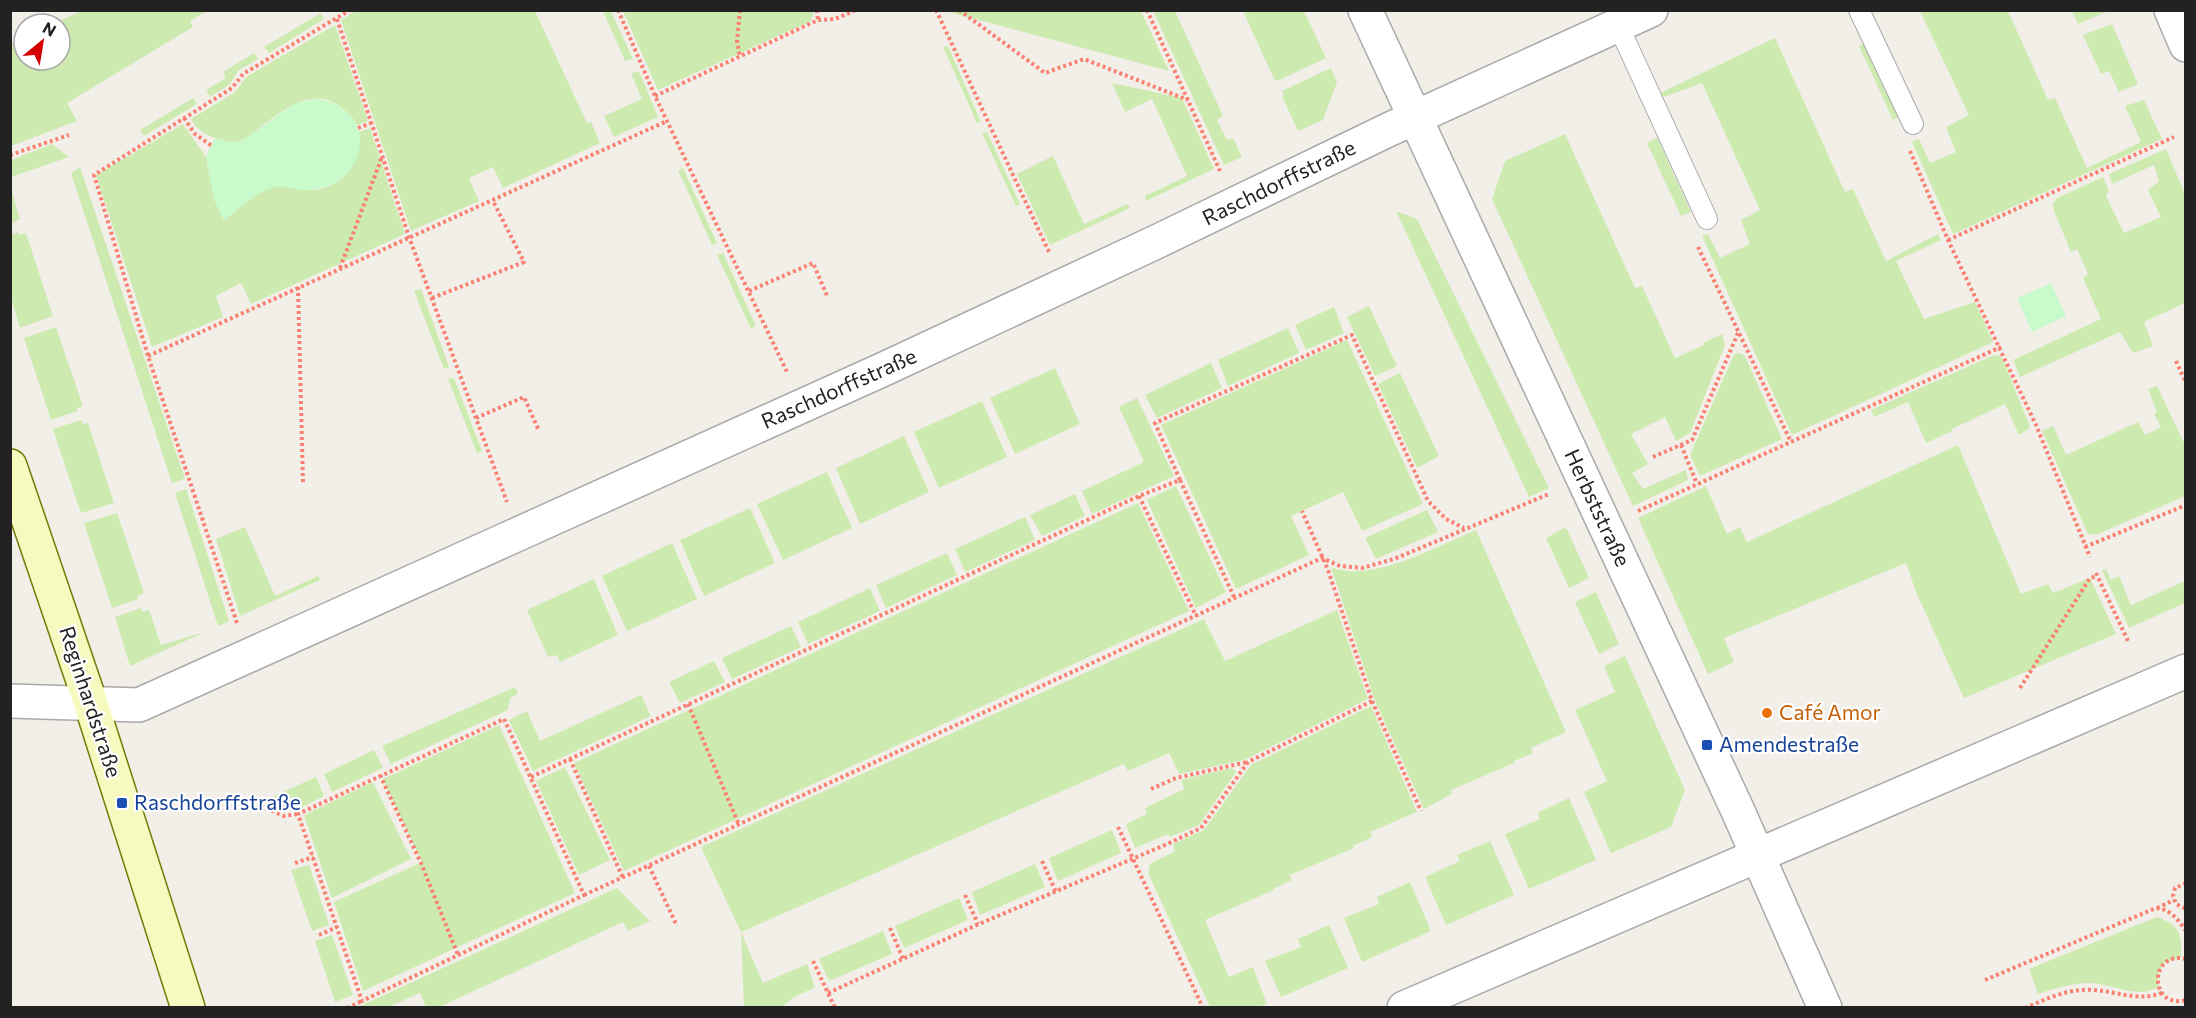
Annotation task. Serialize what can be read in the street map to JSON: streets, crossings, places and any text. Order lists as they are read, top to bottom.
{
  "streets": {
    "street": ["Raschdorffstraße", "Herbststraße", "Reginhardstraße"]
  },
  "crossings": [
    ["Raschdorffstraße", "Herbststraße"],
    ["Raschdorffstraße", "Reginhardstraße"]
  ],
  "places": {
    "other": ["Café Amor"],
    "transit": ["Amendestraße", "Raschdorffstraße"]
  },
  "north": "top right"
}
